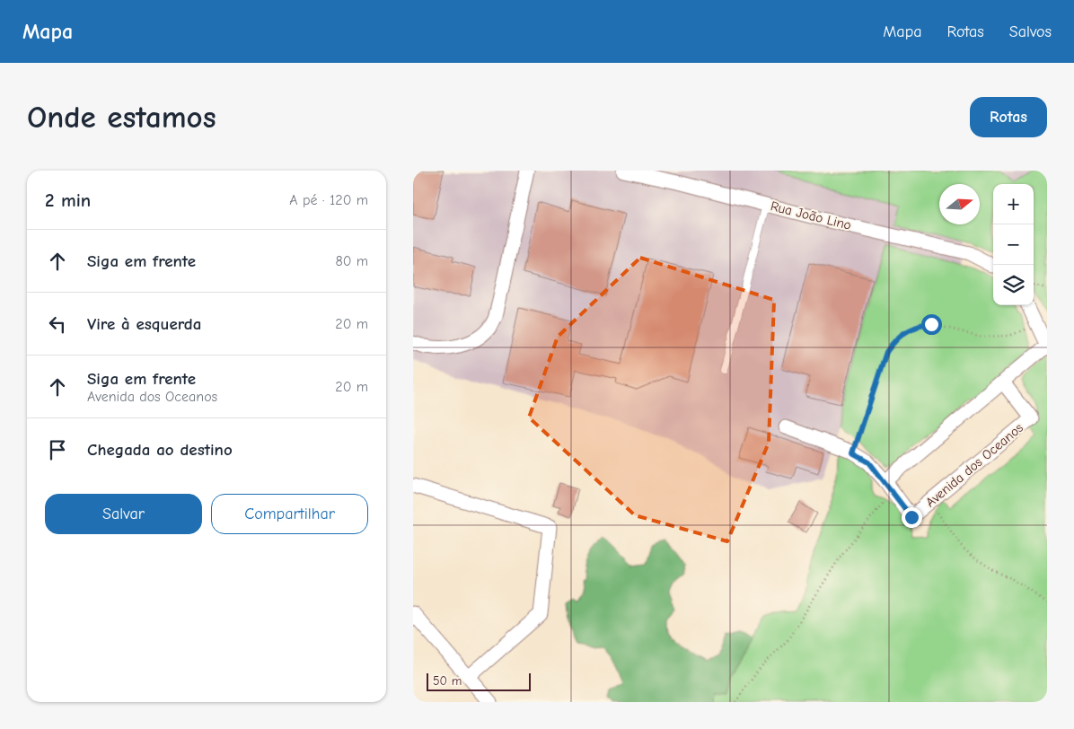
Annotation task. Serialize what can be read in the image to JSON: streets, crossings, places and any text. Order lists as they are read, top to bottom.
{
  "streets": {
    "street": ["Rua João Lino", "Avenida dos Oceanos"]
  },
  "scale_bar": "50 m",
  "north": "right",
  "page": {
    "header": "Mapa",
    "nav": ["Mapa", "Rotas", "Salvos"],
    "buttons": [
      "Rotas",
      ["Salvar", "Compartilhar"]
    ],
    "title": "Onde estamos",
    "heading": ["2 min", "A pé · 120 m"],
    "map_buttons": ["+", "−"],
    "list": [
      ["Siga em frente", "80 m"],
      ["Vire à esquerda", "20 m"],
      ["Siga em frente", "Avenida dos Oceanos", "20 m"],
      "Chegada ao destino"
    ],
    "scale": "50 m"
  }
}
